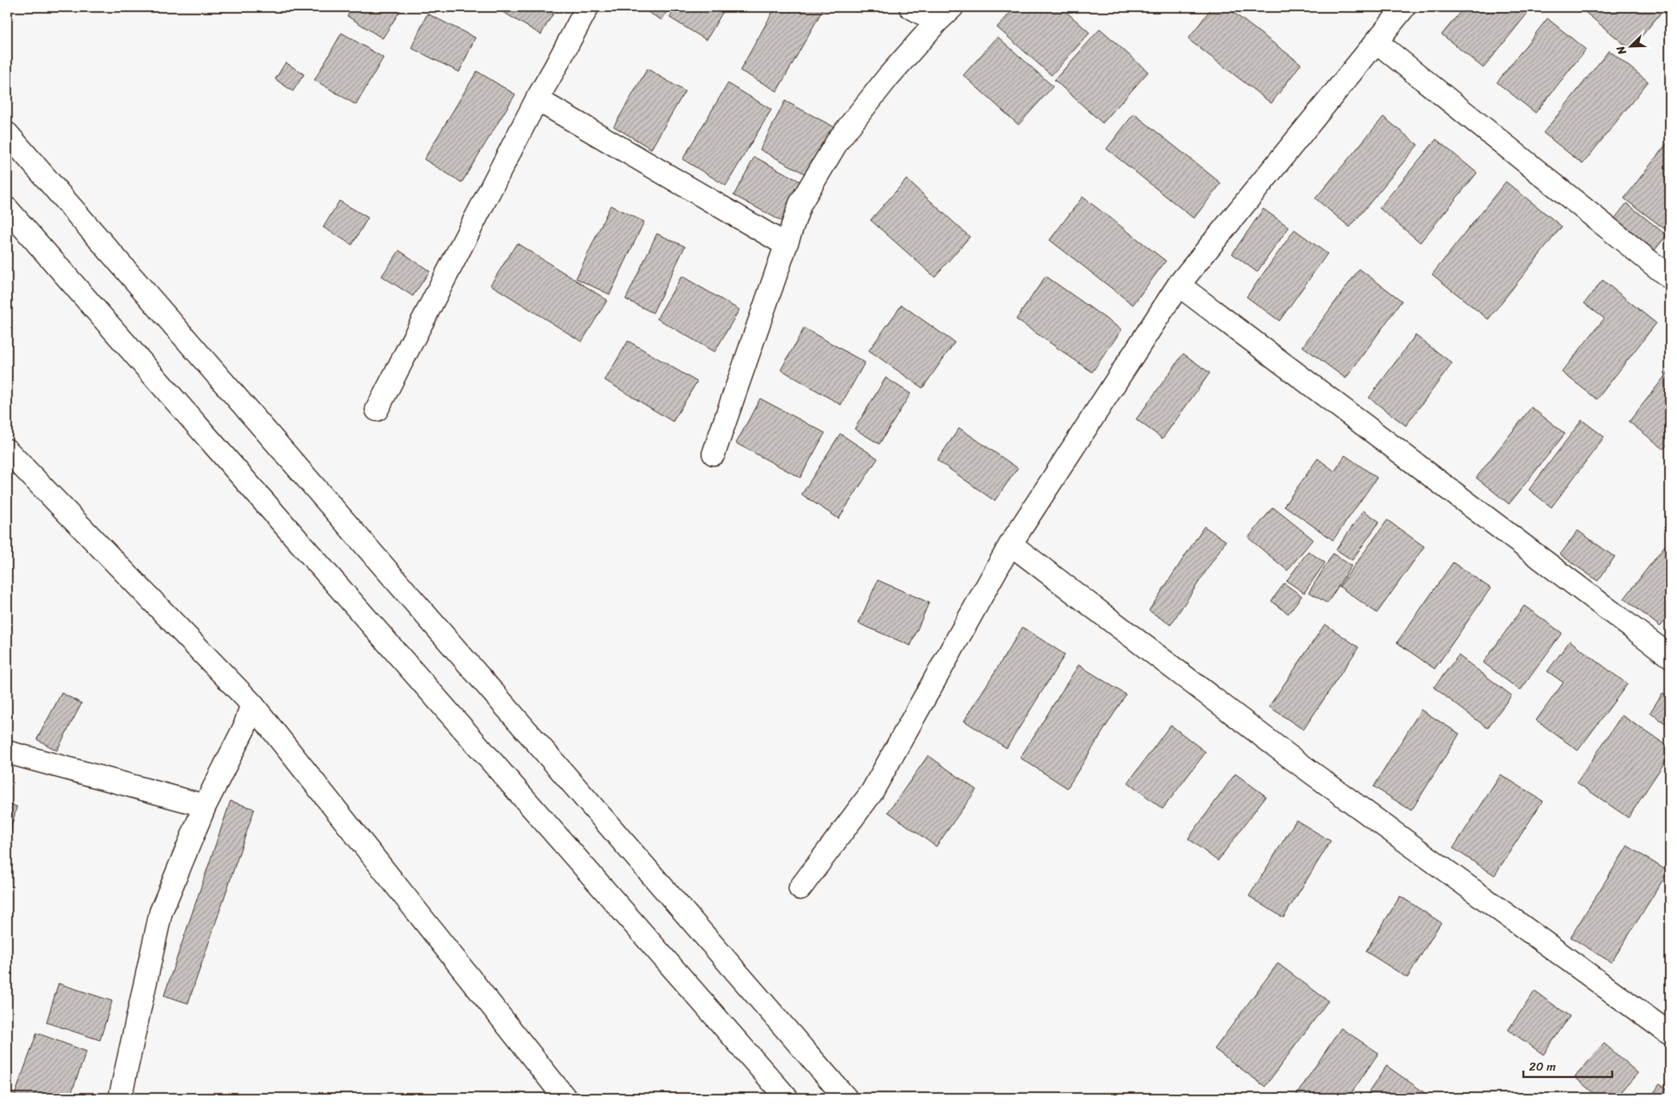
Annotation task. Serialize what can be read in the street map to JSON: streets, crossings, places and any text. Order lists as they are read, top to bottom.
{
  "scale_bar": "20 m",
  "north": "bottom left"
}
